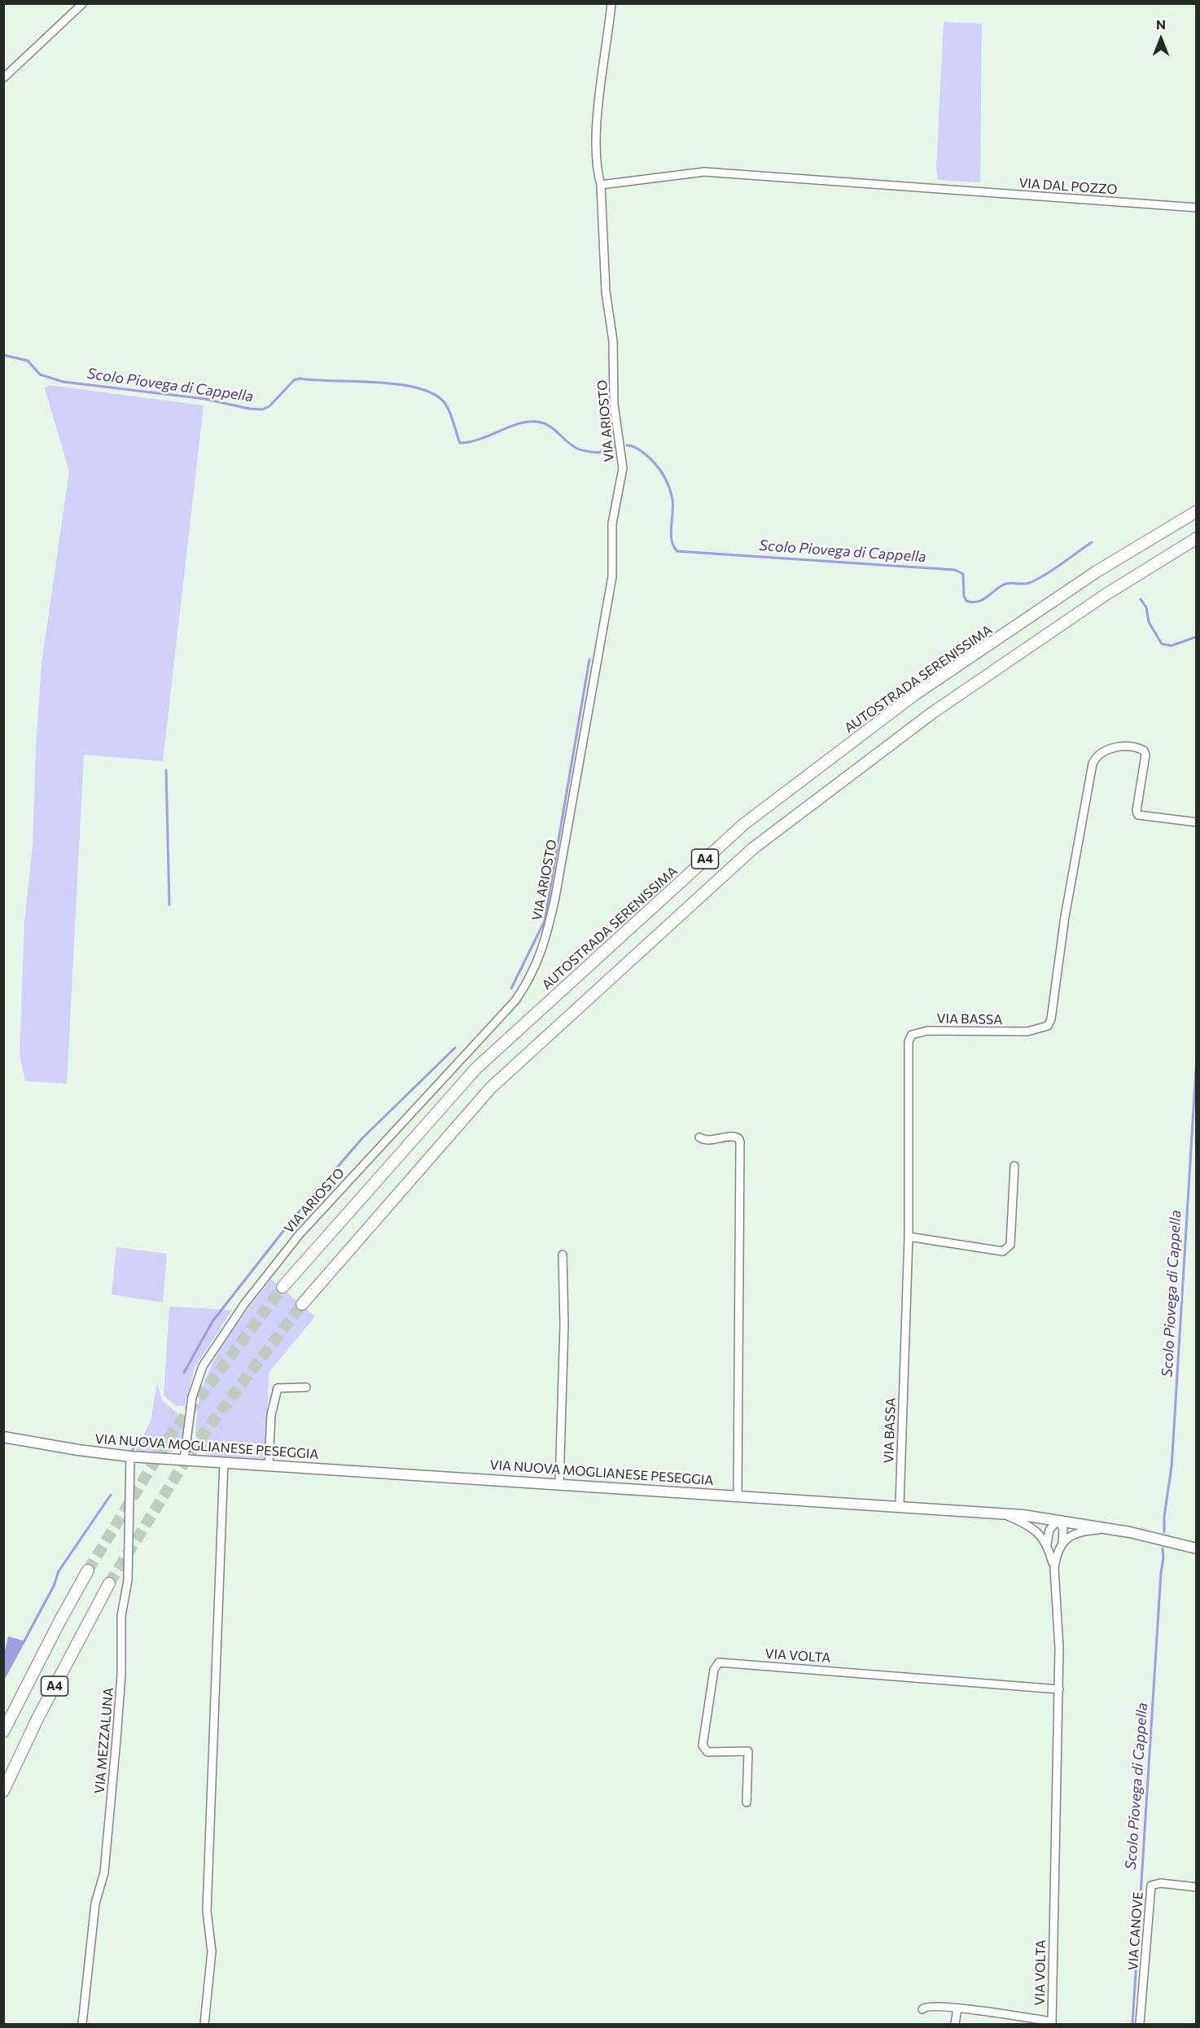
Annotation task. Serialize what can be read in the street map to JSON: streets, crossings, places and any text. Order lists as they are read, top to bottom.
{
  "streets": {
    "highway": ["AUTOSTRADA SERENISSIMA", "A4"],
    "main road": ["VIA NUOVA MOGLIANESE PESEGGIA"],
    "street": [
      "VIA DAL POZZO",
      "VIA ARIOSTO",
      "VIA BASSA",
      "VIA VOLTA",
      "VIA MEZZALUNA",
      "VIA CANOVE"
    ]
  },
  "crossings": [
    ["VIA DAL POZZO", "VIA ARIOSTO"],
    ["VIA ARIOSTO", "VIA NUOVA MOGLIANESE PESEGGIA"],
    ["VIA BASSA", "VIA NUOVA MOGLIANESE PESEGGIA"],
    ["VIA NUOVA MOGLIANESE PESEGGIA", "VIA VOLTA"],
    ["VIA NUOVA MOGLIANESE PESEGGIA", "VIA MEZZALUNA"]
  ],
  "water": ["Scolo Piovega di Cappella"],
  "north": "top"
}
